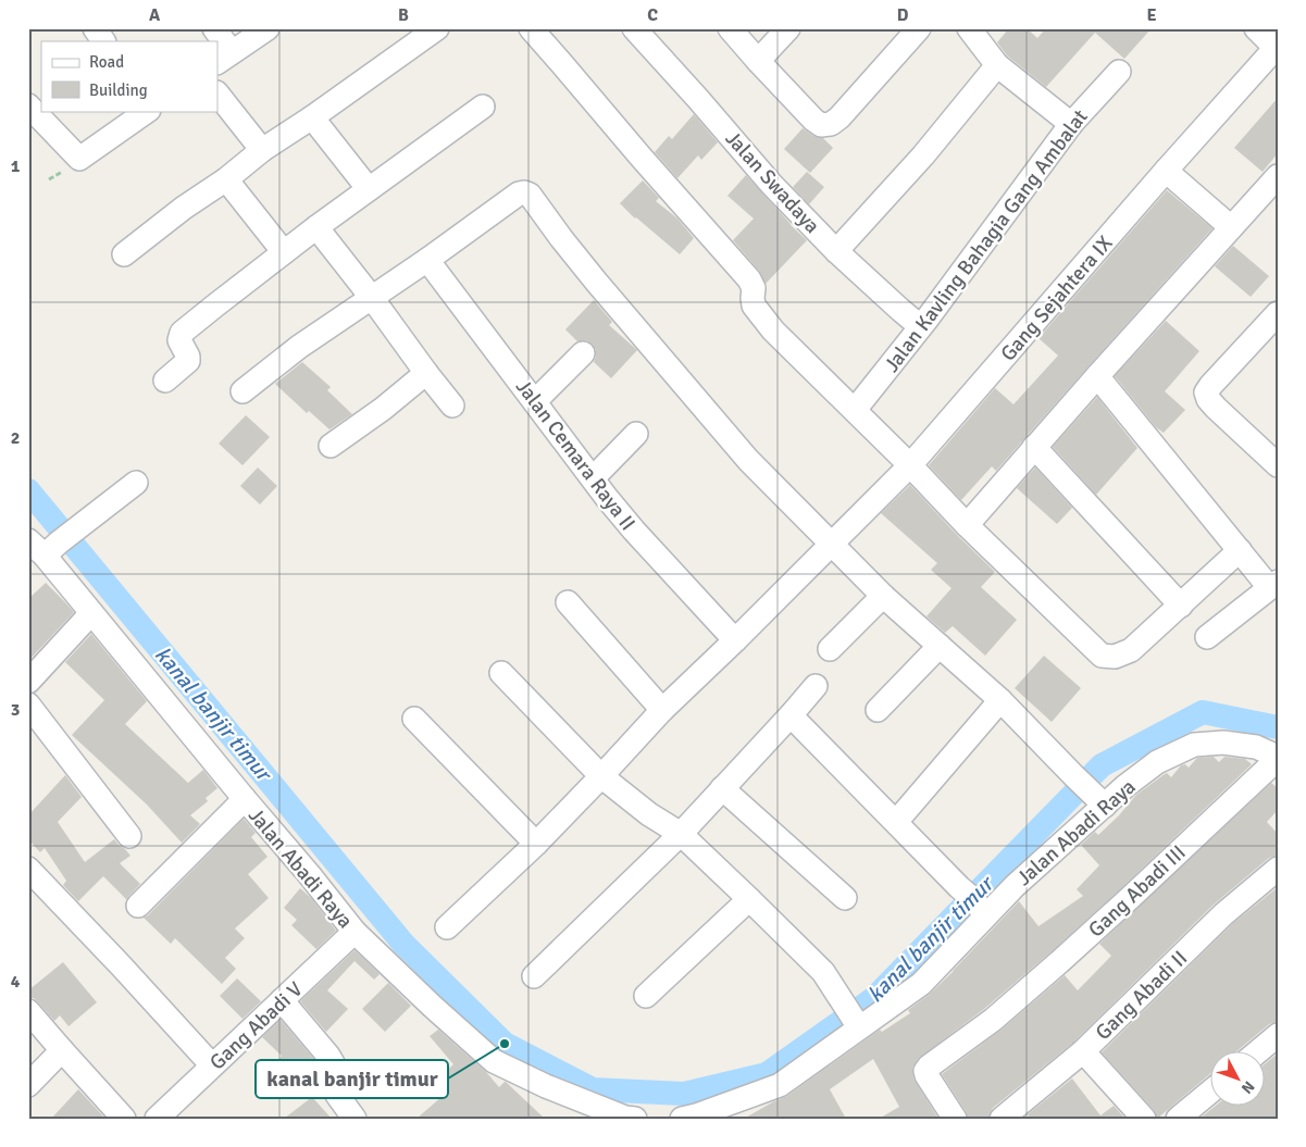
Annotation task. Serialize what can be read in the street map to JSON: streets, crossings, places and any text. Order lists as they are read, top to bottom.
{
  "streets": {
    "street": [
      "Jalan Swadaya",
      "Jalan Kavling Bahagia Gang Ambalat",
      "Gang Sejahtera IX",
      "Jalan Cemara Raya II",
      "Jalan Abadi Raya",
      "Gang Abadi III",
      "Gang Abadi II",
      "Gang Abadi V"
    ]
  },
  "crossings": [
    ["Jalan Swadaya", "Jalan Kavling Bahagia Gang Ambalat"],
    ["Gang Sejahtera IX", "Jalan Cemara Raya II"],
    ["Jalan Abadi Raya", "Gang Abadi III"],
    ["Jalan Abadi Raya", "Gang Abadi V"]
  ],
  "water": ["kanal banjir timur"],
  "places": ["kanal banjir timur"],
  "legend": ["Road", "Building"],
  "north": "bottom right",
  "grid": {
    "columns": [
      "A",
      "B",
      "C",
      "D",
      "E"
    ],
    "rows": [
      "1",
      "2",
      "3",
      "4"
    ]
  }
}
